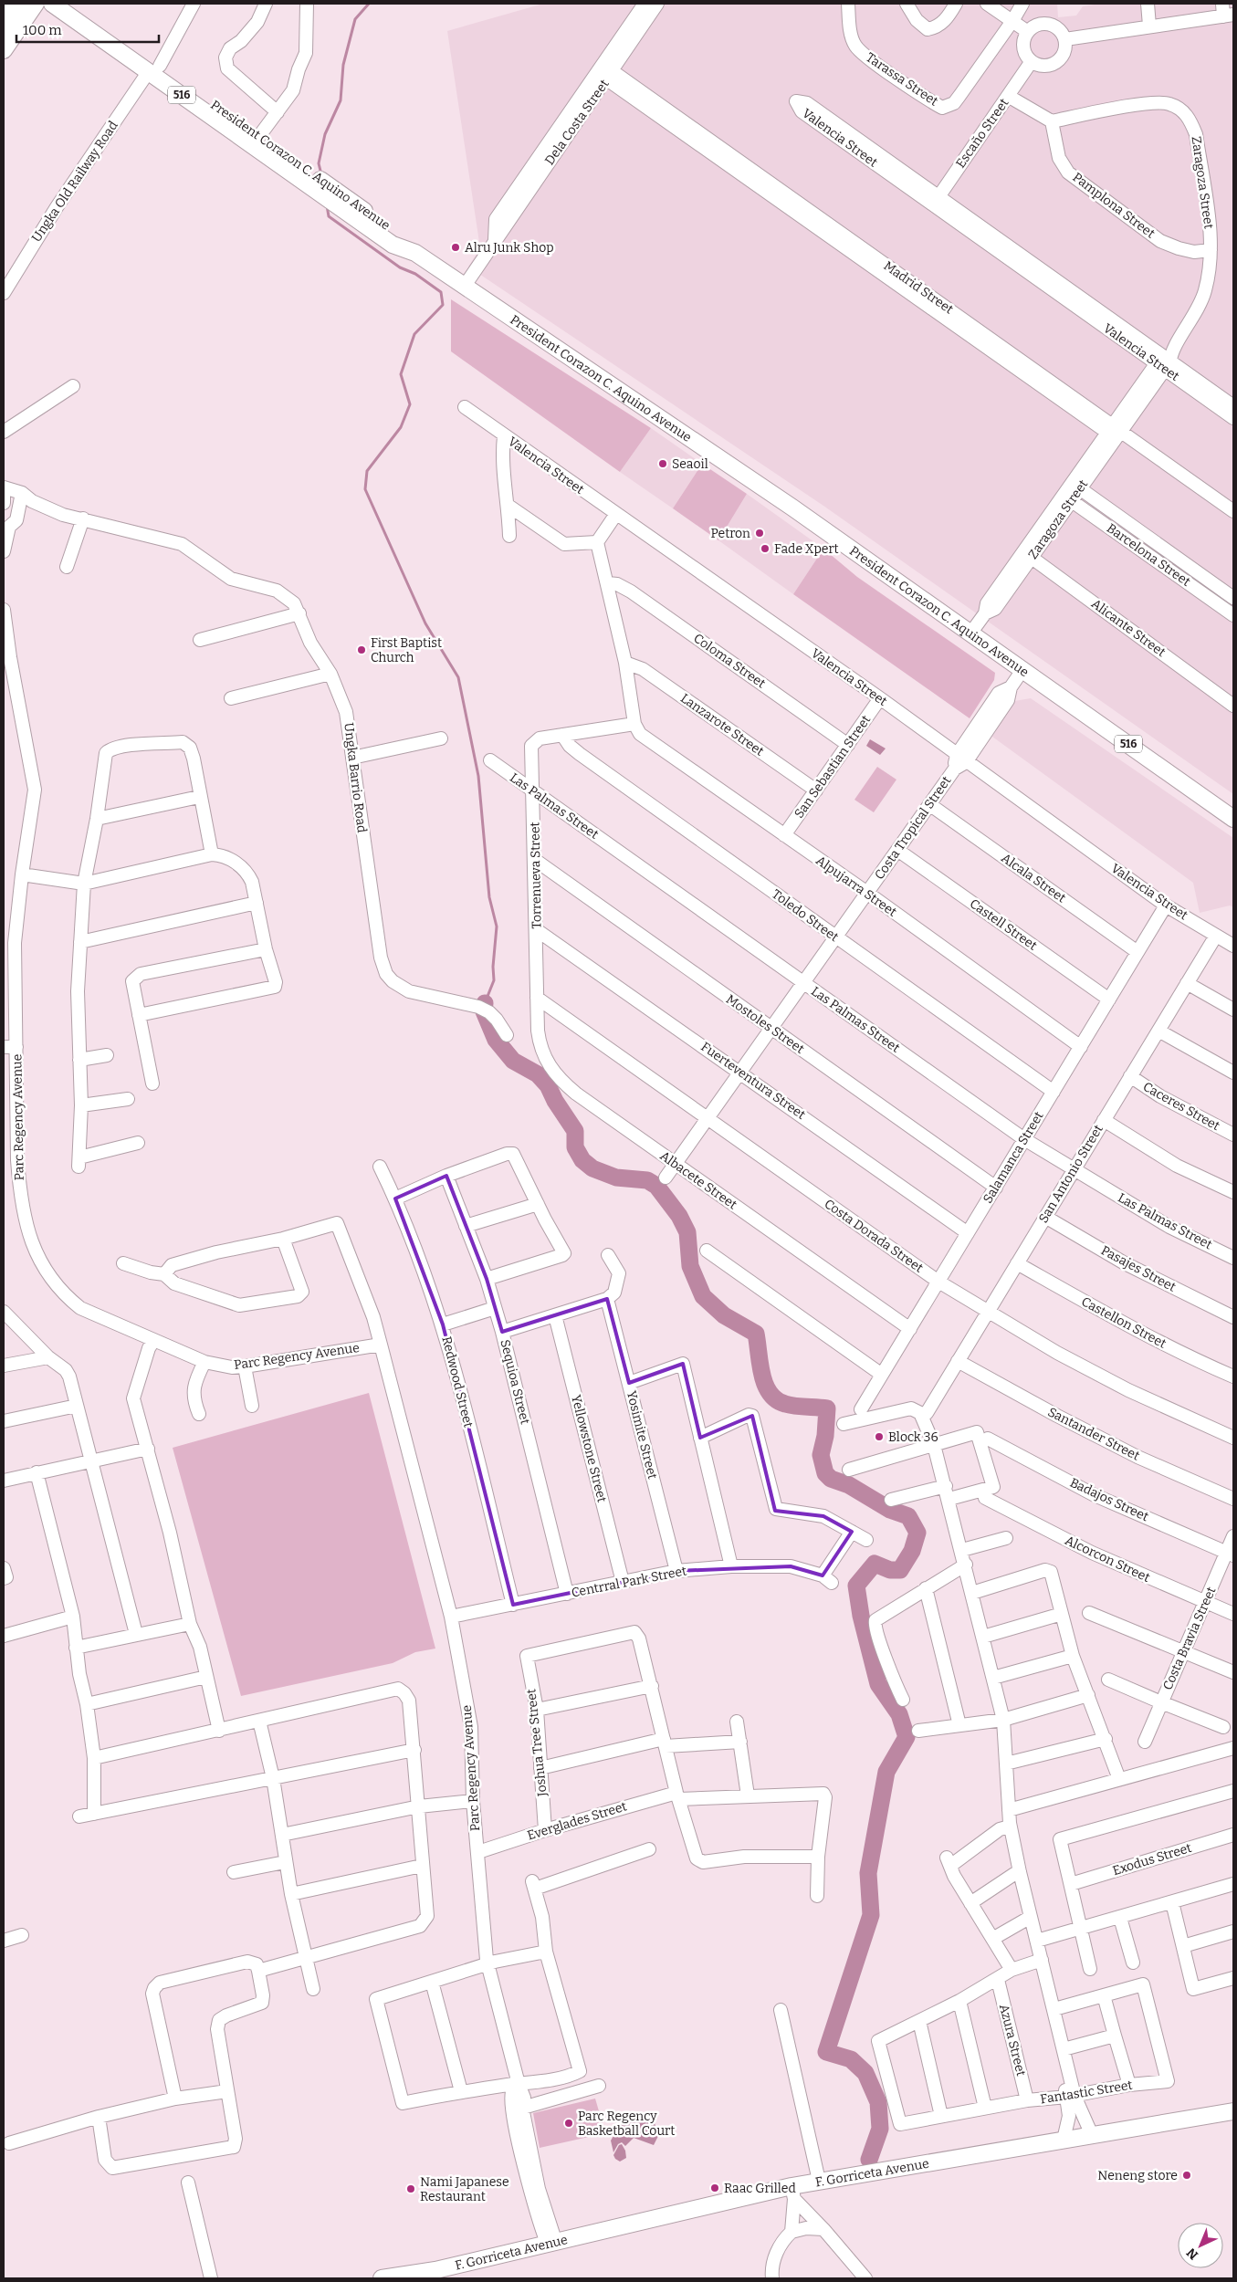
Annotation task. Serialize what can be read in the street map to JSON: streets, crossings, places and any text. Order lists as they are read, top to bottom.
{
  "streets": {
    "main road": ["516", "President Corazon C. Aquino Avenue", "F. Gorriceta Avenue"],
    "street": [
      "Tarassa Street",
      "Dela Costa Street",
      "Escaño Street",
      "Valencia Street",
      "Ungka Old Railway Road",
      "Zaragoza Street",
      "Pamplona Street",
      "Madrid Street",
      "Barcelona Street",
      "Alicante Street",
      "Coloma Street",
      "Lanzarote Street",
      "San Sebastian Street",
      "Ungka Barrio Road",
      "Las Palmas Street",
      "Costa Tropical Street",
      "Torrenueva Street",
      "Alcala Street",
      "Alpujarra Street",
      "Toledo Street",
      "Castell Street",
      "Mostoles Street",
      "Fuerteventura Street",
      "Caceres Street",
      "Parc Regency Avenue",
      "Salamanca Street",
      "San Antonio Street",
      "Albacete Street",
      "Costa Dorada Street",
      "Pasajes Street",
      "Castellon Street",
      "Redwood Street",
      "Sequioa Street",
      "Santander Street",
      "Yosimite Street",
      "Yellowstone Street",
      "Badajos Street",
      "Alcorcon Street",
      "Centrral Park Street",
      "Costa Bravia Street",
      "Joshua Tree Street",
      "Everglades Street",
      "Exodus Street",
      "Azura Street",
      "Fantastic Street"
    ]
  },
  "crossings": [
    ["Dela Costa Street", "President Corazon C. Aquino Avenue"],
    ["Dela Costa Street", "Madrid Street"],
    ["Escaño Street", "Valencia Street"],
    ["Valencia Street", "Zaragoza Street"],
    ["Valencia Street", "San Sebastian Street"],
    ["Valencia Street", "Costa Tropical Street"],
    ["Valencia Street", "Salamanca Street"],
    ["Valencia Street", "San Antonio Street"],
    ["President Corazon C. Aquino Avenue", "Ungka Old Railway Road"],
    ["President Corazon C. Aquino Avenue", "Zaragoza Street"],
    ["President Corazon C. Aquino Avenue", "Costa Tropical Street"],
    ["Zaragoza Street", "Pamplona Street"],
    ["Zaragoza Street", "Madrid Street"],
    ["Zaragoza Street", "Barcelona Street"],
    ["Zaragoza Street", "Alicante Street"],
    ["Coloma Street", "San Sebastian Street"],
    ["Lanzarote Street", "San Sebastian Street"],
    ["San Sebastian Street", "Alpujarra Street"],
    ["Las Palmas Street", "Costa Tropical Street"],
    ["Las Palmas Street", "Torrenueva Street"],
    ["Las Palmas Street", "Salamanca Street"],
    ["Las Palmas Street", "San Antonio Street"],
    ["Costa Tropical Street", "Alcala Street"],
    ["Costa Tropical Street", "Alpujarra Street"],
    ["Costa Tropical Street", "Toledo Street"],
    ["Costa Tropical Street", "Castell Street"],
    ["Costa Tropical Street", "Mostoles Street"],
    ["Costa Tropical Street", "Fuerteventura Street"],
    ["Costa Tropical Street", "Albacete Street"],
    ["Costa Tropical Street", "Costa Dorada Street"],
    ["Torrenueva Street", "Alpujarra Street"],
    ["Torrenueva Street", "Toledo Street"],
    ["Torrenueva Street", "Mostoles Street"],
    ["Torrenueva Street", "Fuerteventura Street"],
    ["Torrenueva Street", "Albacete Street"],
    ["Torrenueva Street", "Costa Dorada Street"],
    ["Alcala Street", "Salamanca Street"],
    ["Alpujarra Street", "Salamanca Street"],
    ["Toledo Street", "Salamanca Street"],
    ["Castell Street", "Salamanca Street"],
    ["Mostoles Street", "Salamanca Street"],
    ["Fuerteventura Street", "Salamanca Street"],
    ["Caceres Street", "San Antonio Street"],
    ["Parc Regency Avenue", "Centrral Park Street"],
    ["Parc Regency Avenue", "Everglades Street"],
    ["Salamanca Street", "Albacete Street"],
    ["Salamanca Street", "Costa Dorada Street"],
    ["San Antonio Street", "Costa Dorada Street"],
    ["San Antonio Street", "Pasajes Street"],
    ["San Antonio Street", "Castellon Street"],
    ["San Antonio Street", "Santander Street"],
    ["Albacete Street", "Costa Dorada Street"],
    ["Redwood Street", "Centrral Park Street"],
    ["Sequioa Street", "Centrral Park Street"],
    ["Yosimite Street", "Centrral Park Street"],
    ["Yellowstone Street", "Centrral Park Street"],
    ["Badajos Street", "Costa Bravia Street"],
    ["Alcorcon Street", "Costa Bravia Street"],
    ["Joshua Tree Street", "Everglades Street"],
    ["Azura Street", "Fantastic Street"]
  ],
  "places": [
    "Alru Junk Shop",
    "Seaoil",
    "Petron",
    "Fade Xpert",
    "First Baptist Church",
    "Block 36",
    "Parc Regency Basketball Court",
    "Neneng store",
    "Raac Grilled",
    "Nami Japanese Restaurant"
  ],
  "scale_bar": "100 m",
  "north": "bottom left"
}
